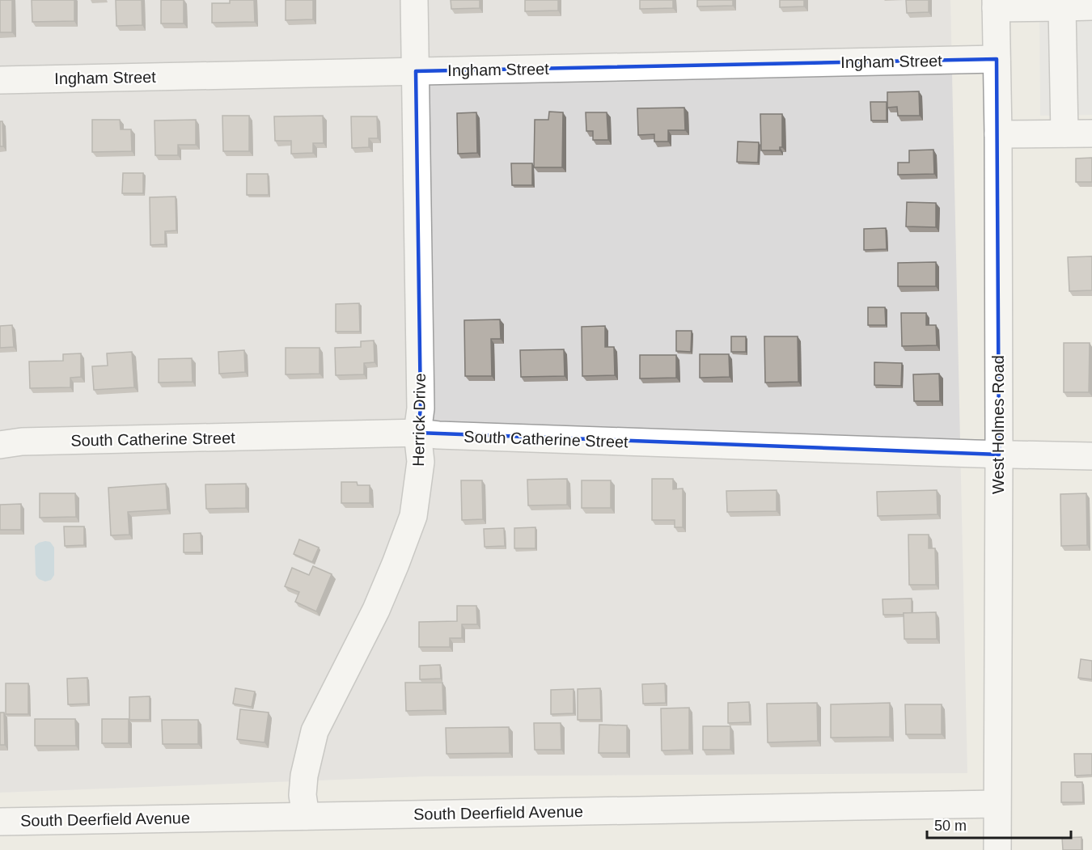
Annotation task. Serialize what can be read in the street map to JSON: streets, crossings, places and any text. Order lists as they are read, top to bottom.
{
  "streets": {
    "street": [
      "Ingham Street",
      "Herrick Drive",
      "West Holmes Road",
      "South Catherine Street",
      "South Deerfield Avenue"
    ]
  },
  "crossings": [
    ["Ingham Street", "Herrick Drive"],
    ["Ingham Street", "West Holmes Road"],
    ["Herrick Drive", "South Catherine Street"],
    ["Herrick Drive", "South Deerfield Avenue"],
    ["West Holmes Road", "South Catherine Street"],
    ["West Holmes Road", "South Deerfield Avenue"]
  ],
  "scale_bar": "50 m"
}
